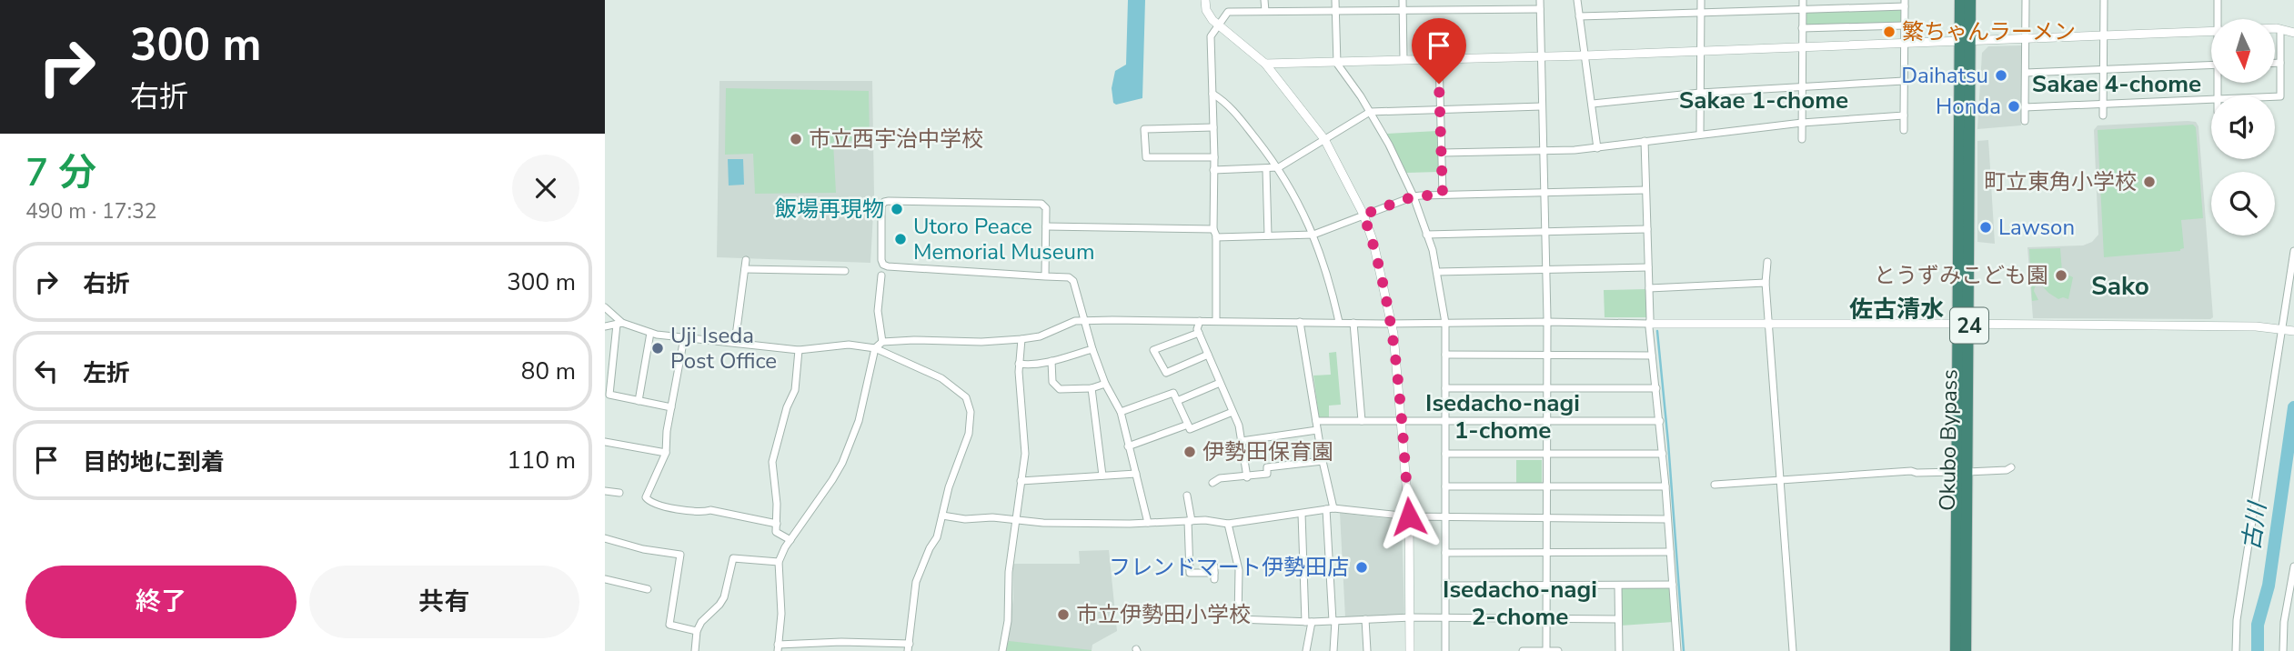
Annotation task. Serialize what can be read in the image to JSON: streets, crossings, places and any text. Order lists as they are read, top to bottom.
{
  "streets": {
    "highway": ["24", "Okubo Bypass"]
  },
  "districts": [
    "Sakae 4-chome",
    "Sakae 1-chome",
    "Sako",
    "佐古清水",
    "Isedacho-nagi 1-chome",
    "Isedacho-nagi 2-chome"
  ],
  "water": ["古川"],
  "places": [
    "繁ちゃんラーメン",
    "Daihatsu",
    "Honda",
    "市立西宇治中学校",
    "町立東角小学校",
    "飯場再現物",
    "Lawson",
    "Utoro Peace Memorial Museum",
    "とうずみこども園",
    "Uji Iseda Post Office",
    "伊勢田保育園",
    "フレンドマート伊勢田店",
    "市立伊勢田小学校"
  ],
  "north": "bottom",
  "page": {
    "turn": ["300 m", "右折"],
    "heading": ["7 分", "490 m · 17:32"],
    "list": [
      {
        "name": "右折",
        "value": "300 m"
      },
      {
        "name": "左折",
        "value": "80 m"
      },
      {
        "name": "目的地に到着",
        "value": "110 m"
      }
    ],
    "buttons": ["終了", "共有"]
  }
}
